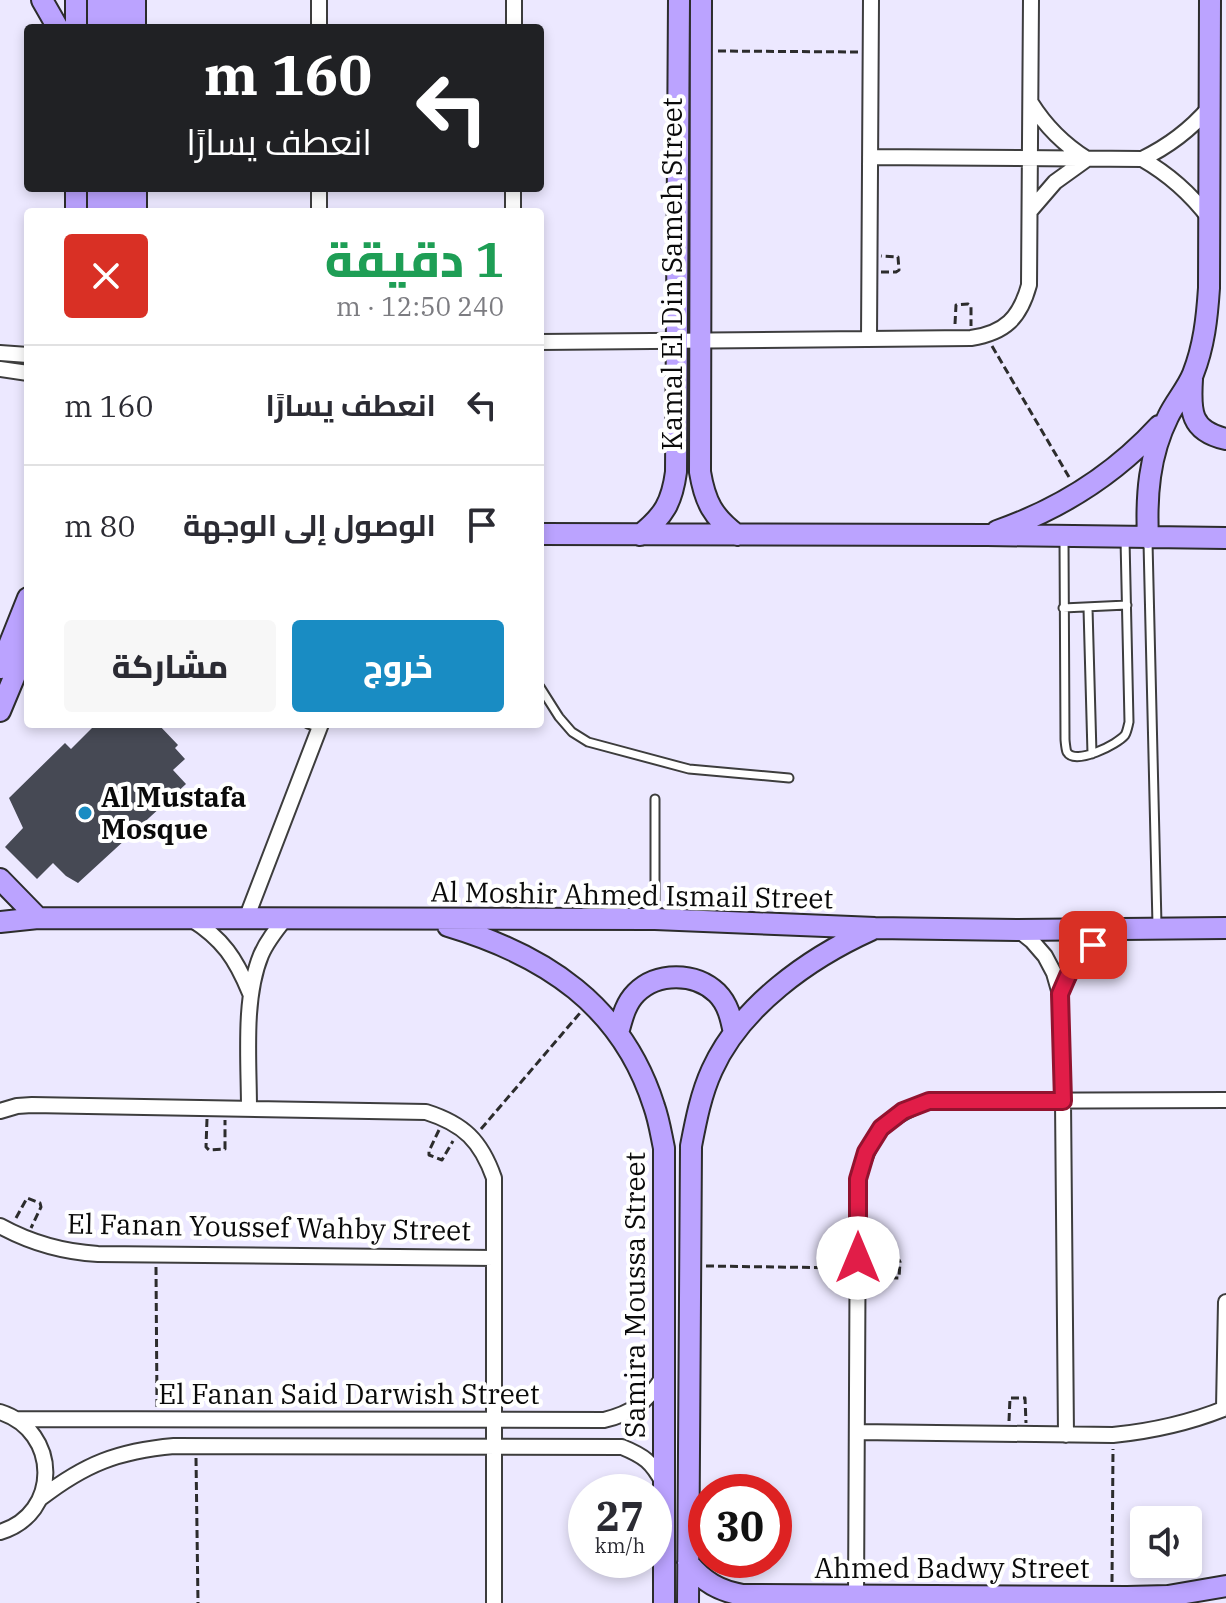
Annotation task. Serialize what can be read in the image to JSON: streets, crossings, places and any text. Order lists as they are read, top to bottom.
{
  "streets": {
    "street": [
      "Kamal El Din Sameh Street",
      "Al Moshir Ahmed Ismail Street",
      "El Fanan Youssef Wahby Street",
      "Samira Moussa Street",
      "El Fanan Said Darwish Street",
      "Ahmed Badwy Street"
    ]
  },
  "crossings": [
    ["Al Moshir Ahmed Ismail Street", "Samira Moussa Street"],
    ["Samira Moussa Street", "El Fanan Said Darwish Street"]
  ],
  "places": ["Al Mustafa Mosque"],
  "page": {
    "turn": ["160 m", "انعطف يسارًا"],
    "heading": ["1 دقيقة", "240 m · 12:50"],
    "list": [
      {
        "name": "انعطف يسارًا",
        "value": "160 m"
      },
      {
        "name": "الوصول إلى الوجهة",
        "value": "80 m"
      }
    ],
    "buttons": ["خروج", "مشاركة"],
    "speed": "27 km/h",
    "limit": "30"
  }
}
